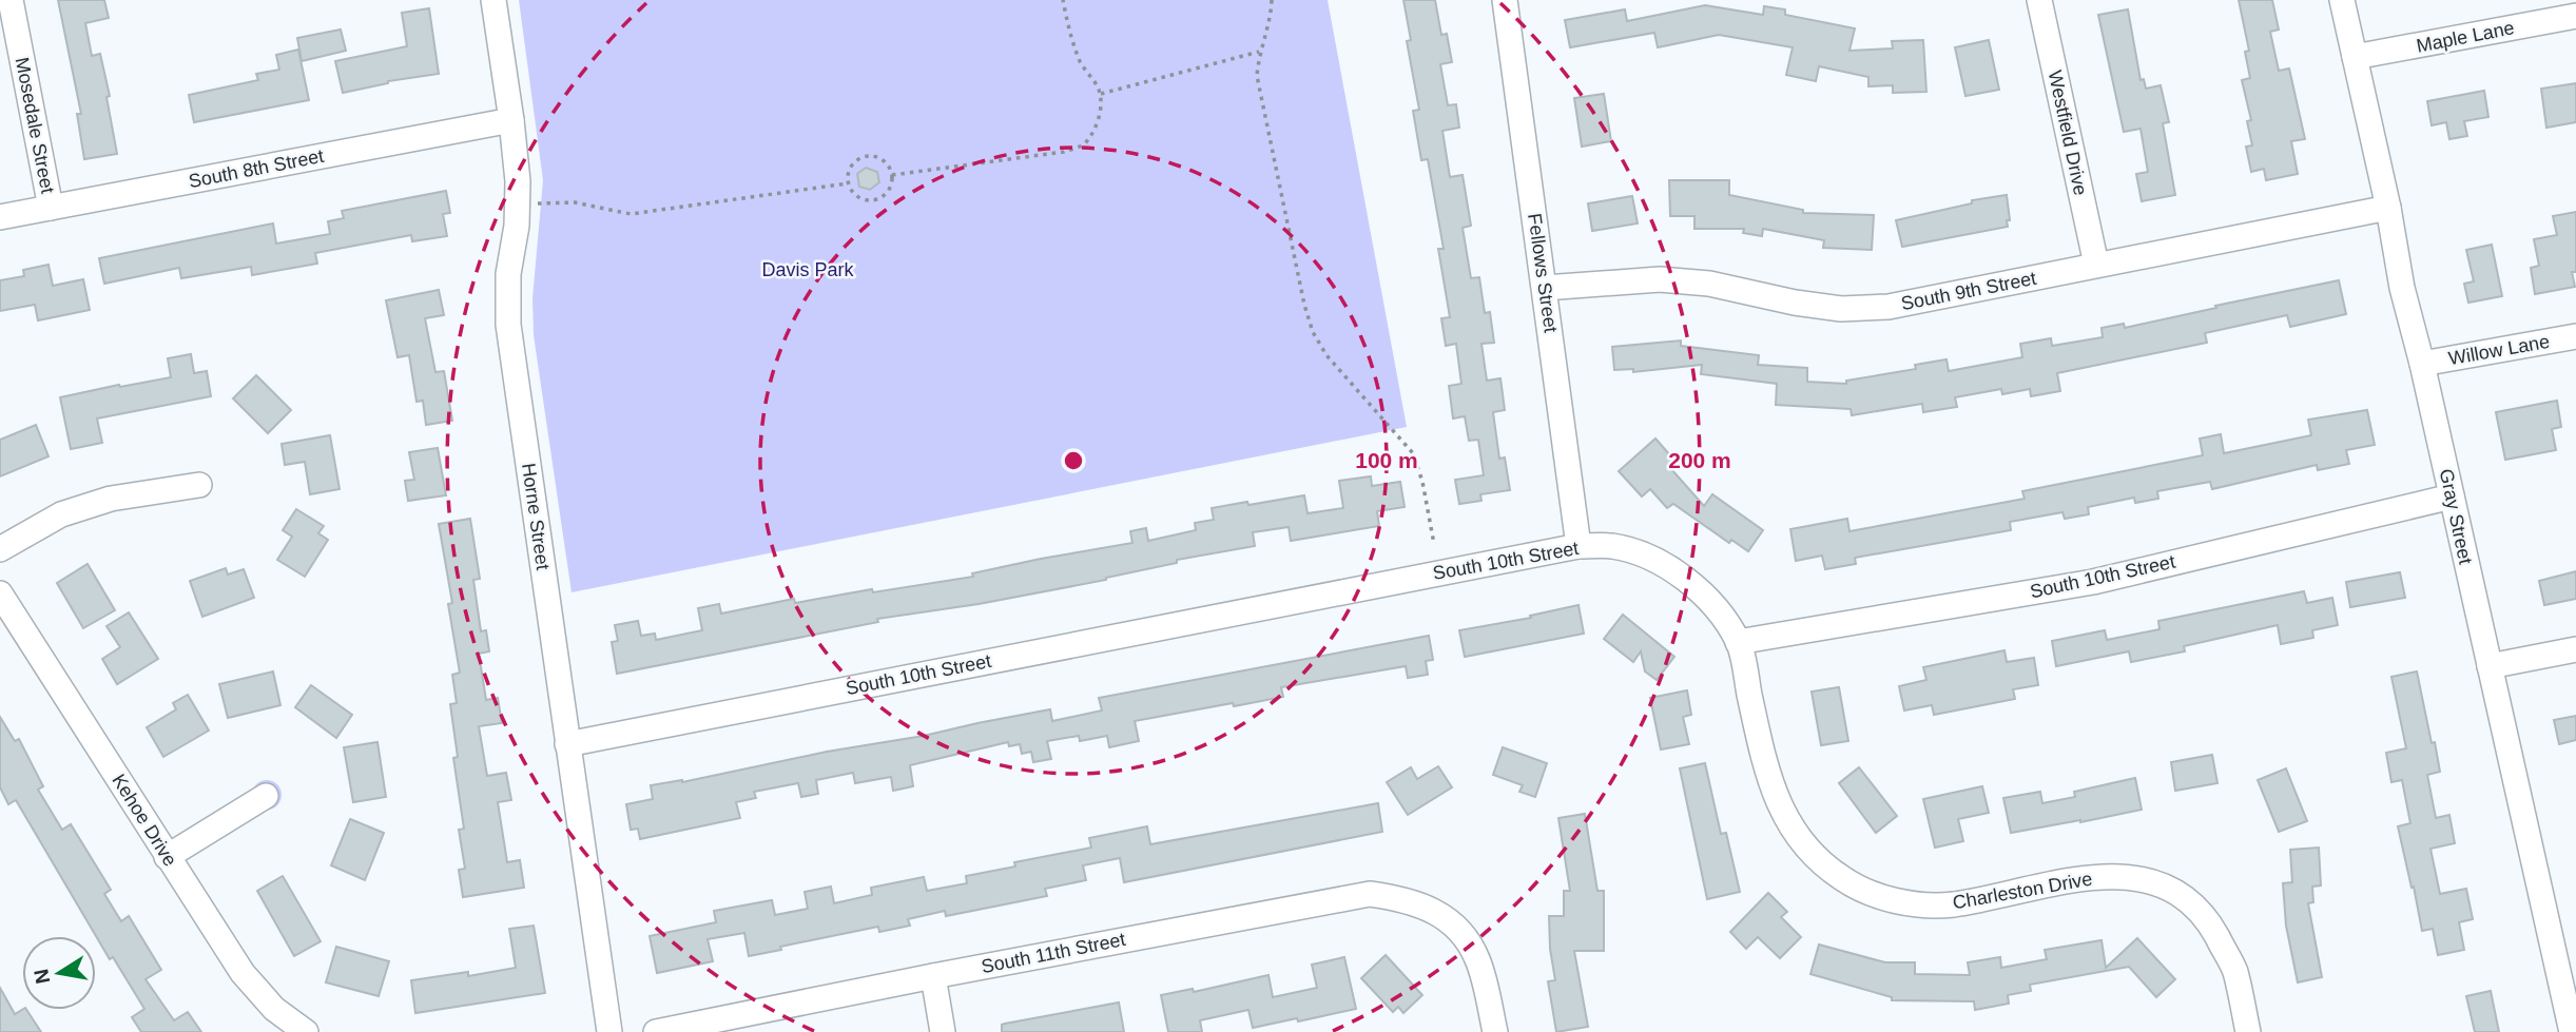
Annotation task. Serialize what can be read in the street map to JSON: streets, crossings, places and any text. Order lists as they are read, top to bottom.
{
  "streets": {
    "street": [
      "Maple Lane",
      "Mosedale Street",
      "Westfield Drive",
      "South 8th Street",
      "Fellows Street",
      "South 9th Street",
      "Willow Lane",
      "Horne Street",
      "Gray Street",
      "South 10th Street",
      "Kehoe Drive",
      "Charleston Drive",
      "South 11th Street"
    ]
  },
  "crossings": [
    ["Maple Lane", "Gray Street"],
    ["Mosedale Street", "South 8th Street"],
    ["Westfield Drive", "South 9th Street"],
    ["South 8th Street", "Horne Street"],
    ["Fellows Street", "South 9th Street"],
    ["Fellows Street", "South 10th Street"],
    ["South 9th Street", "Gray Street"],
    ["Willow Lane", "Gray Street"],
    ["Horne Street", "South 10th Street"],
    ["Gray Street", "South 10th Street"],
    ["South 10th Street", "Charleston Drive"]
  ],
  "parks": ["Davis Park"],
  "north": "left",
  "rings": ["100 m", "200 m"]
}
